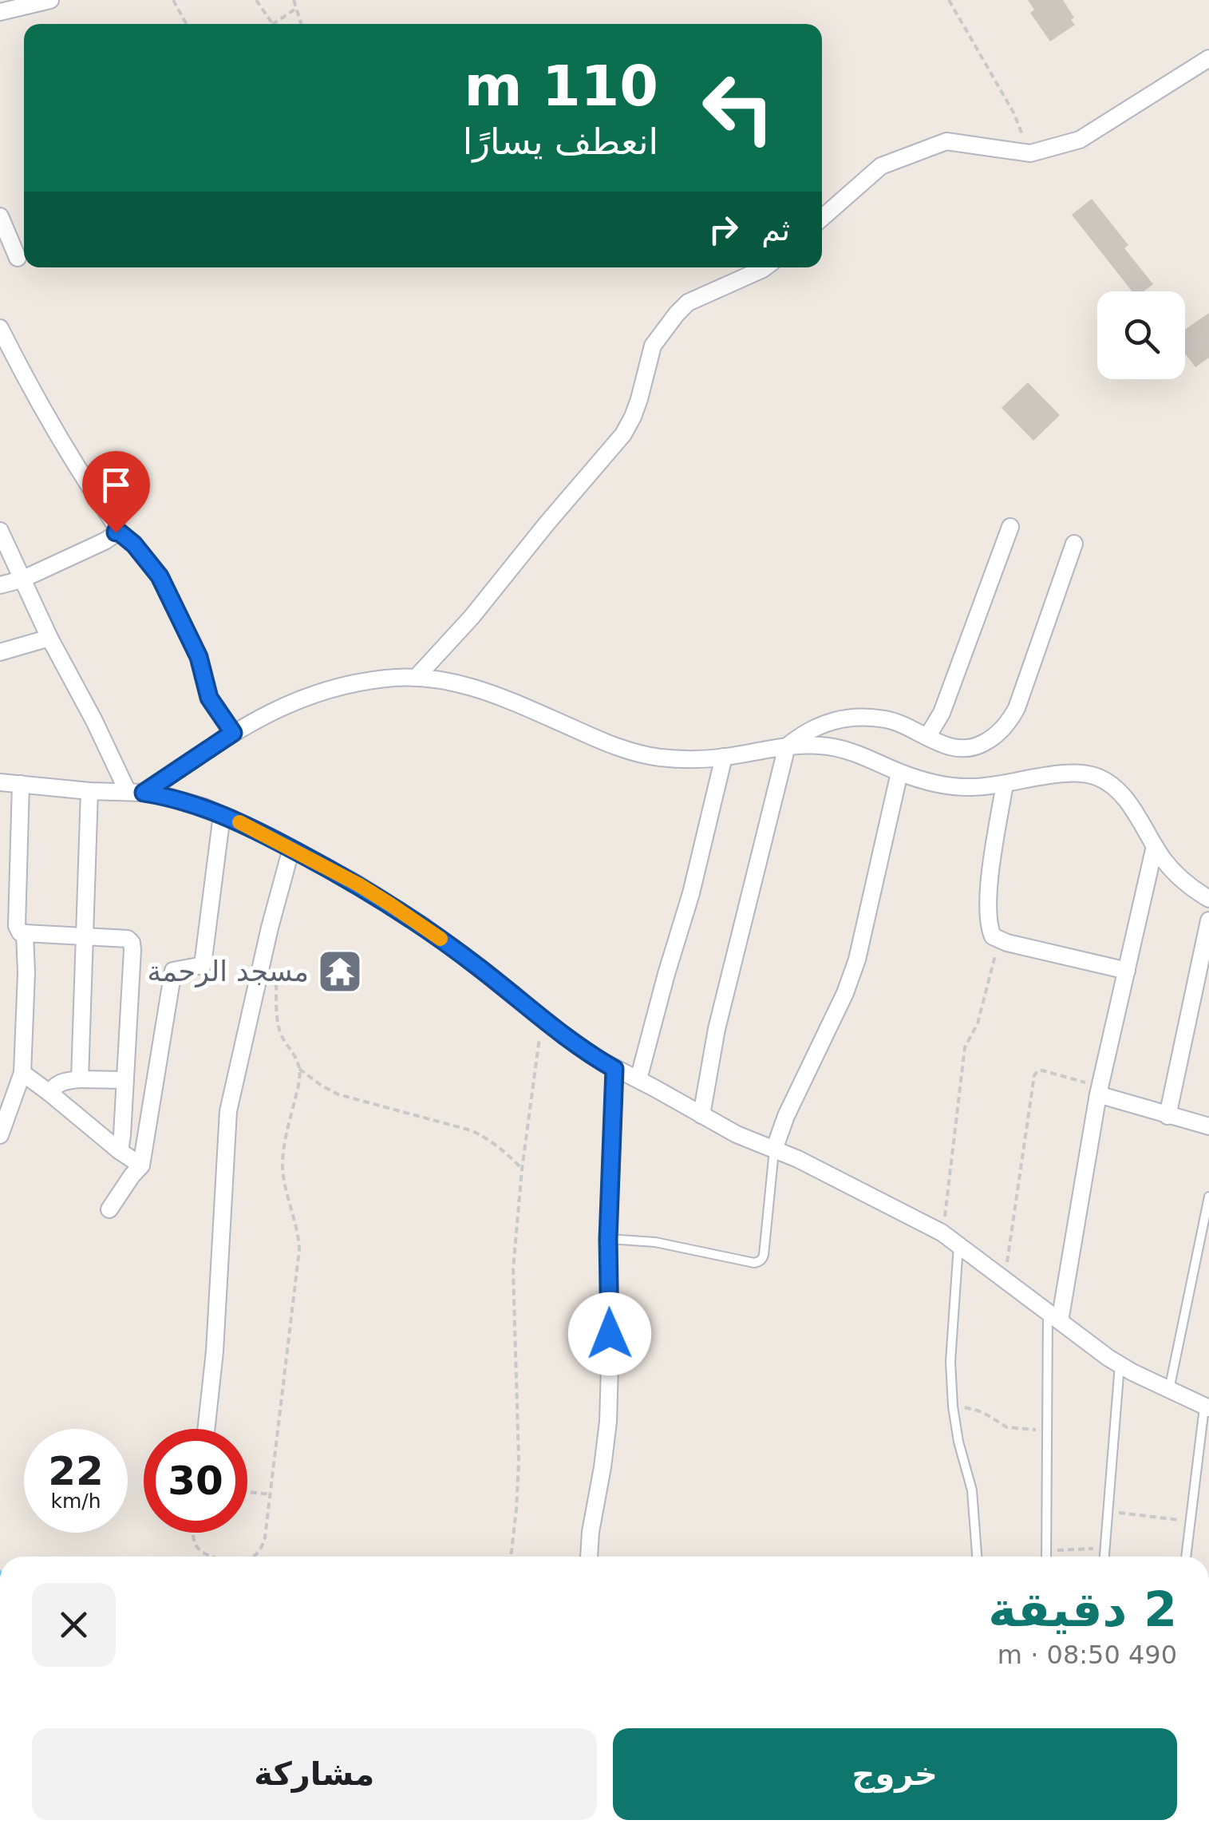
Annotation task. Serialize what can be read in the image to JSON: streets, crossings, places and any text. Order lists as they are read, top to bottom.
{
  "places": {
    "temple": ["مسجد الرحمة"]
  },
  "page": {
    "turn": ["110 m", "انعطف يسارًا"],
    "then": "ثم",
    "speed": "22 km/h",
    "limit": "30",
    "heading": ["2 دقيقة", "490 m · 08:50"],
    "buttons": ["خروج", "مشاركة"]
  }
}
